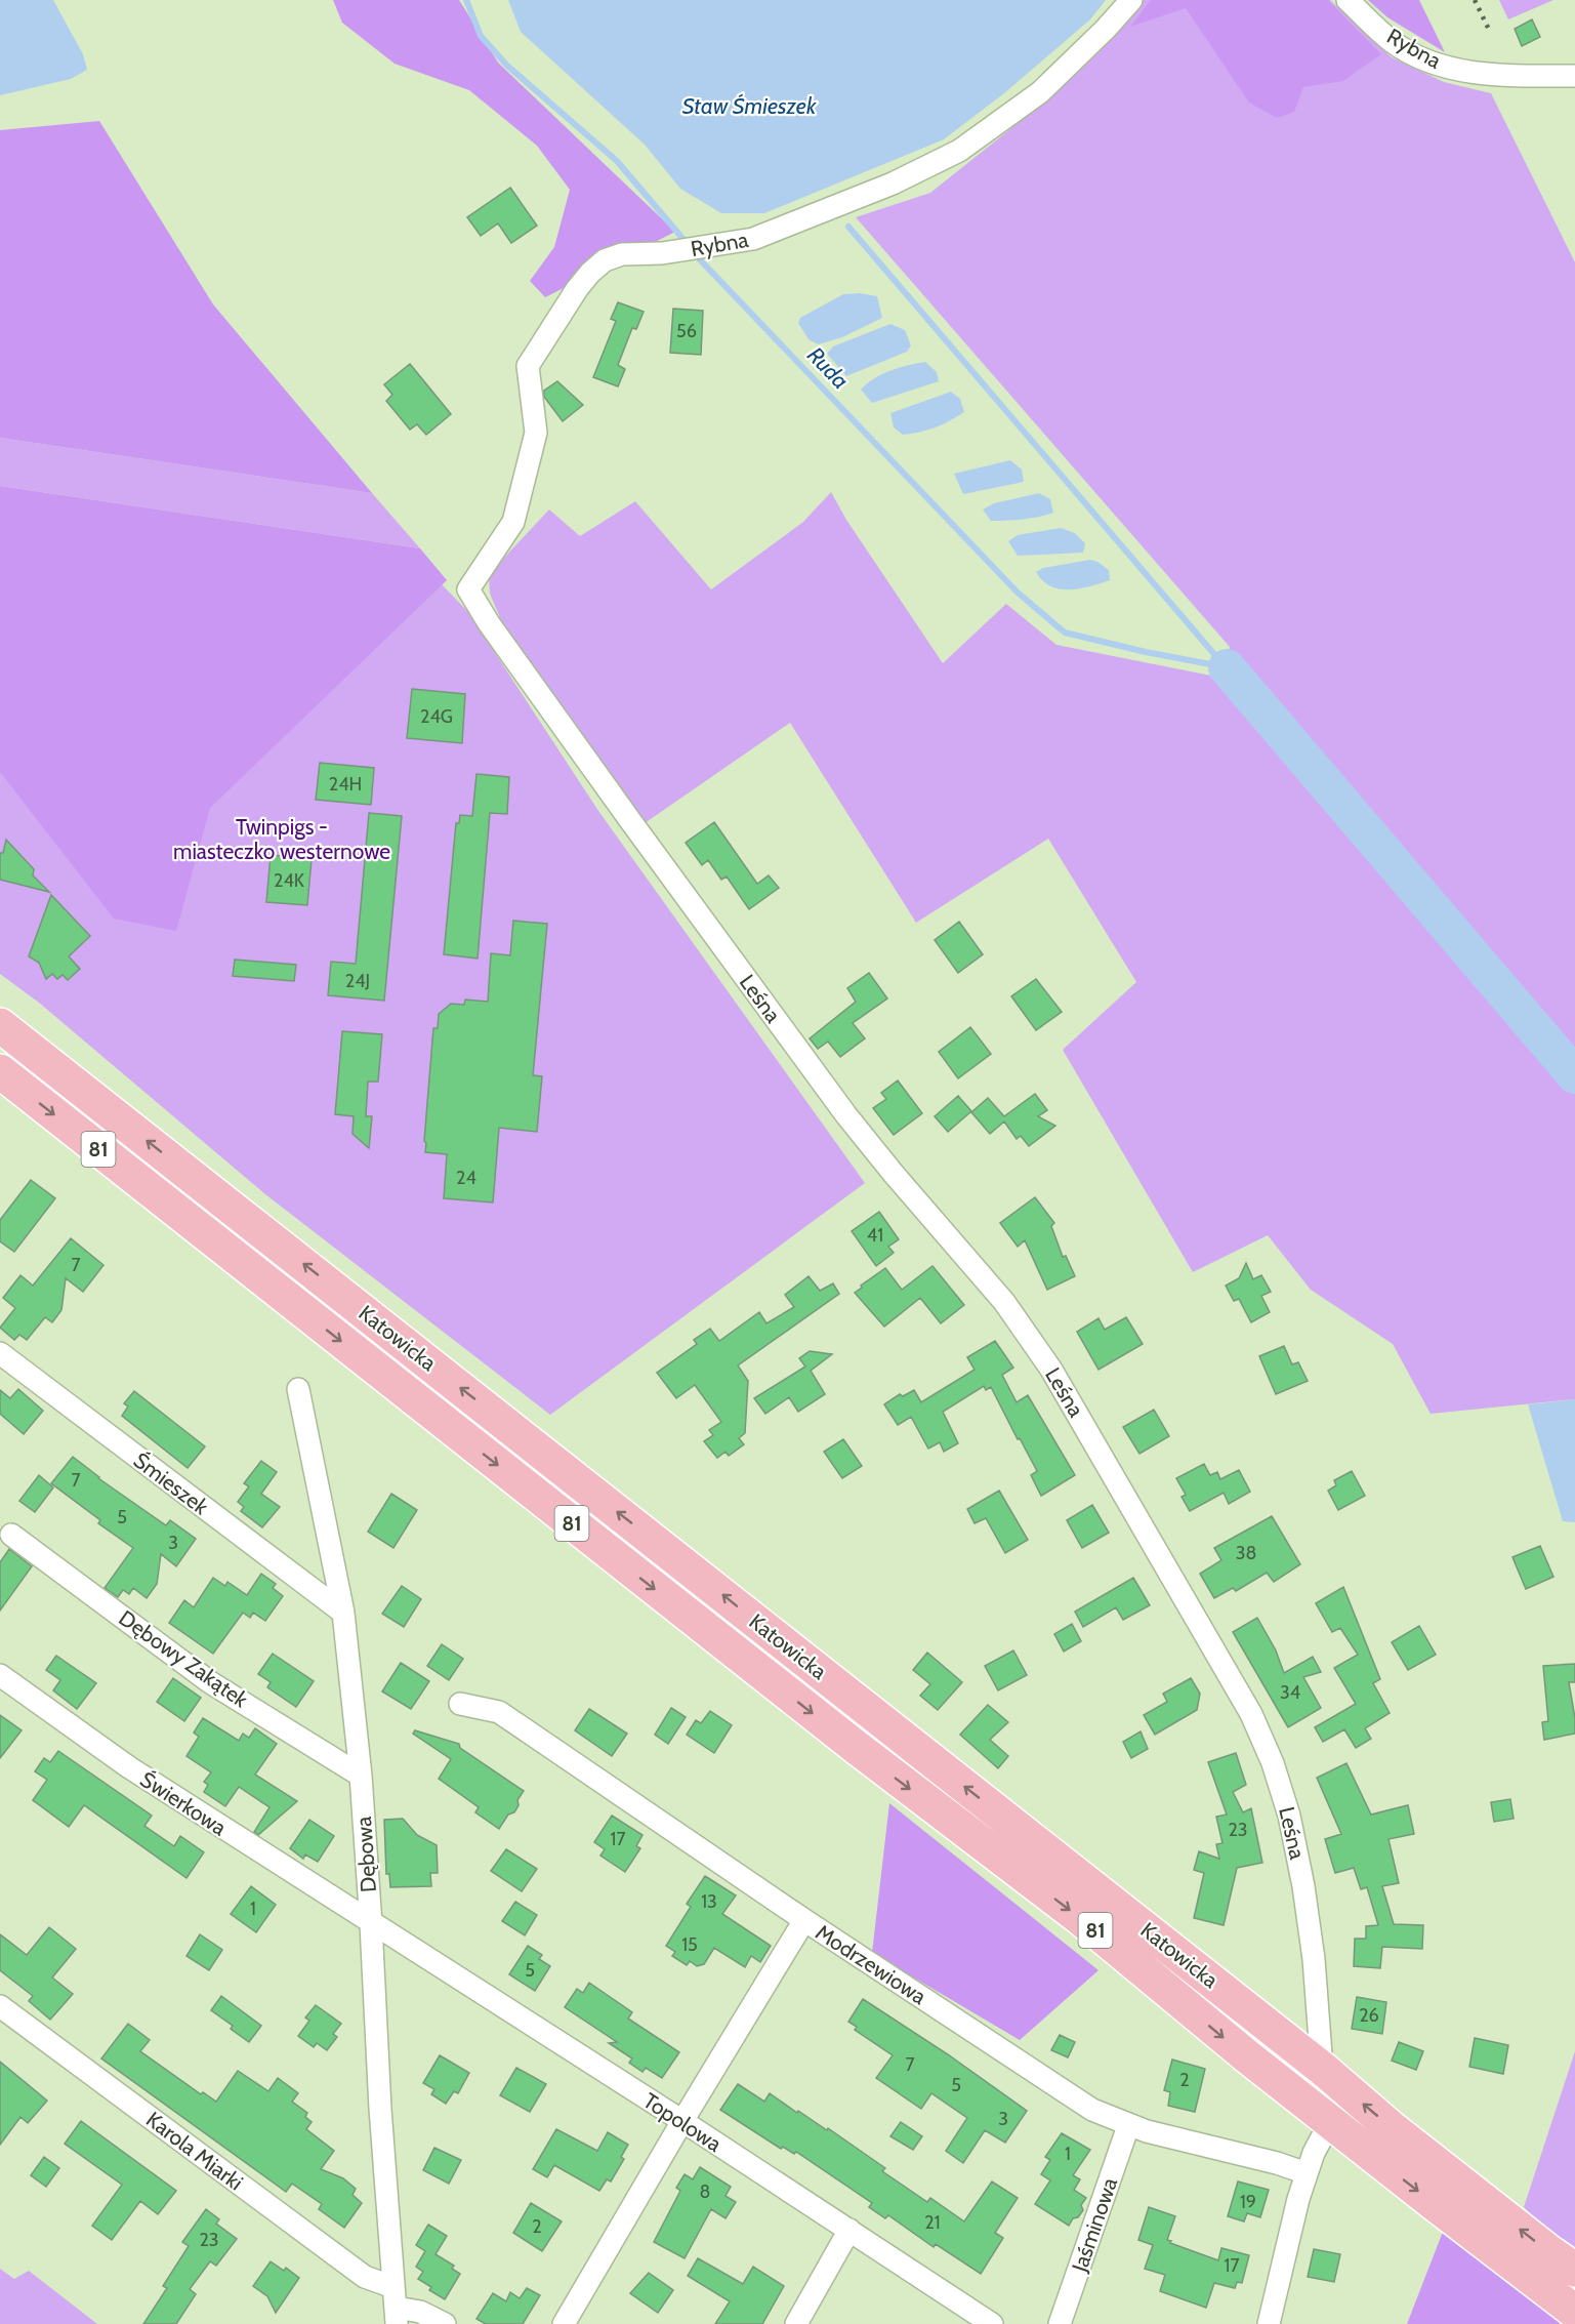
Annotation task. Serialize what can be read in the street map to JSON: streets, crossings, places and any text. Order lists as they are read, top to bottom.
{
  "streets": {
    "main road": ["81", "Katowicka"],
    "street": [
      "Rybna",
      "Leśna",
      "Śmieszek",
      "Dębowy Zakątek",
      "Świerkowa",
      "Dębowa",
      "Modrzewiowa",
      "Topolowa",
      "Karola Miarki",
      "Jaśminowa"
    ]
  },
  "crossings": [
    ["Rybna", "Leśna"],
    ["Leśna", "Katowicka"],
    ["Śmieszek", "Dębowa"],
    ["Dębowy Zakątek", "Dębowa"],
    ["Świerkowa", "Dębowa"],
    ["Świerkowa", "Topolowa"],
    ["Dębowa", "Topolowa"],
    ["Dębowa", "Karola Miarki"],
    ["Modrzewiowa", "Jaśminowa"]
  ],
  "water": ["Staw Śmieszek", "Ruda"],
  "parks": ["Twinpigs - miasteczko westernowe"],
  "house_numbers": [
    "56",
    "24G",
    "24H",
    "24K",
    "24J",
    "24",
    "41",
    "7",
    "7",
    "5",
    "3",
    "38",
    "34",
    "23",
    "17",
    "13",
    "1",
    "15",
    "5",
    "26",
    "7",
    "2",
    "5",
    "3",
    "1",
    "8",
    "19",
    "21",
    "2",
    "23",
    "17"
  ]
}
